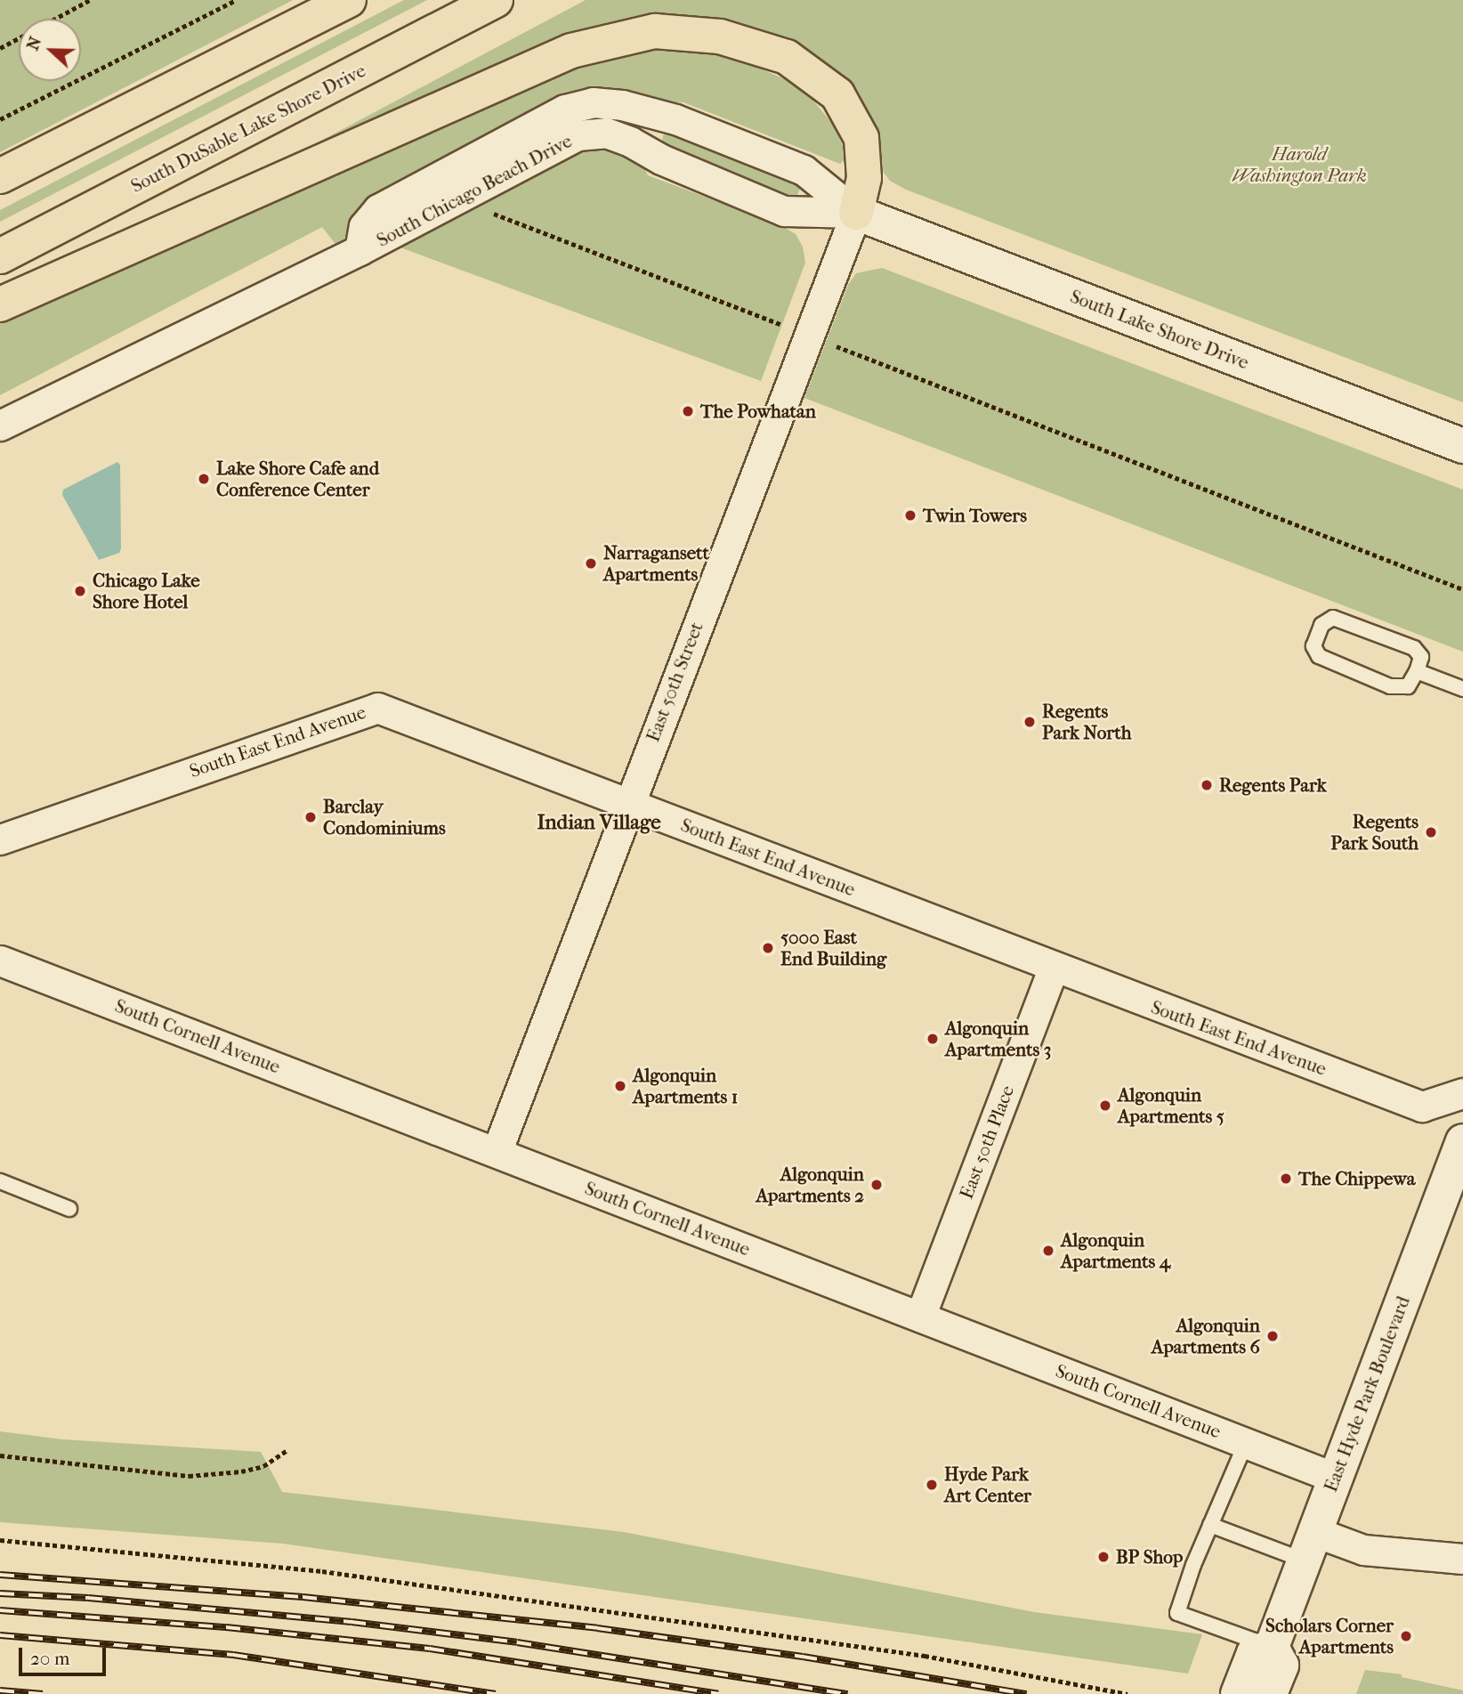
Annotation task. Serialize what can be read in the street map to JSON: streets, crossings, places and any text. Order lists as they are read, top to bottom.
{
  "streets": {
    "highway": ["South DuSable Lake Shore Drive"],
    "street": [
      "South Chicago Beach Drive",
      "South Lake Shore Drive",
      "East 50th Street",
      "South East End Avenue",
      "South Cornell Avenue",
      "East 50th Place",
      "East Hyde Park Boulevard"
    ]
  },
  "crossings": [
    ["South Chicago Beach Drive", "South Lake Shore Drive"],
    ["South Chicago Beach Drive", "East 50th Street"],
    ["South Lake Shore Drive", "East 50th Street"],
    ["East 50th Street", "South East End Avenue"],
    ["East 50th Street", "South Cornell Avenue"],
    ["South East End Avenue", "East 50th Place"],
    ["South Cornell Avenue", "East 50th Place"],
    ["South Cornell Avenue", "East Hyde Park Boulevard"]
  ],
  "districts": ["Indian Village"],
  "parks": ["Harold Washington Park"],
  "places": [
    "The Powhatan",
    "Lake Shore Cafe and Conference Center",
    "Twin Towers",
    "Narragansett Apartments",
    "Chicago Lake Shore Hotel",
    "Regents Park North",
    "Regents Park",
    "Barclay Condominiums",
    "Regents Park South",
    "5000 East End Building",
    "Algonquin Apartments 3",
    "Algonquin Apartments 1",
    "Algonquin Apartments 5",
    "The Chippewa",
    "Algonquin Apartments 2",
    "Algonquin Apartments 4",
    "Algonquin Apartments 6",
    "Hyde Park Art Center",
    "BP Shop",
    "Scholars Corner Apartments"
  ],
  "scale_bar": "20 m",
  "north": "left"
}
